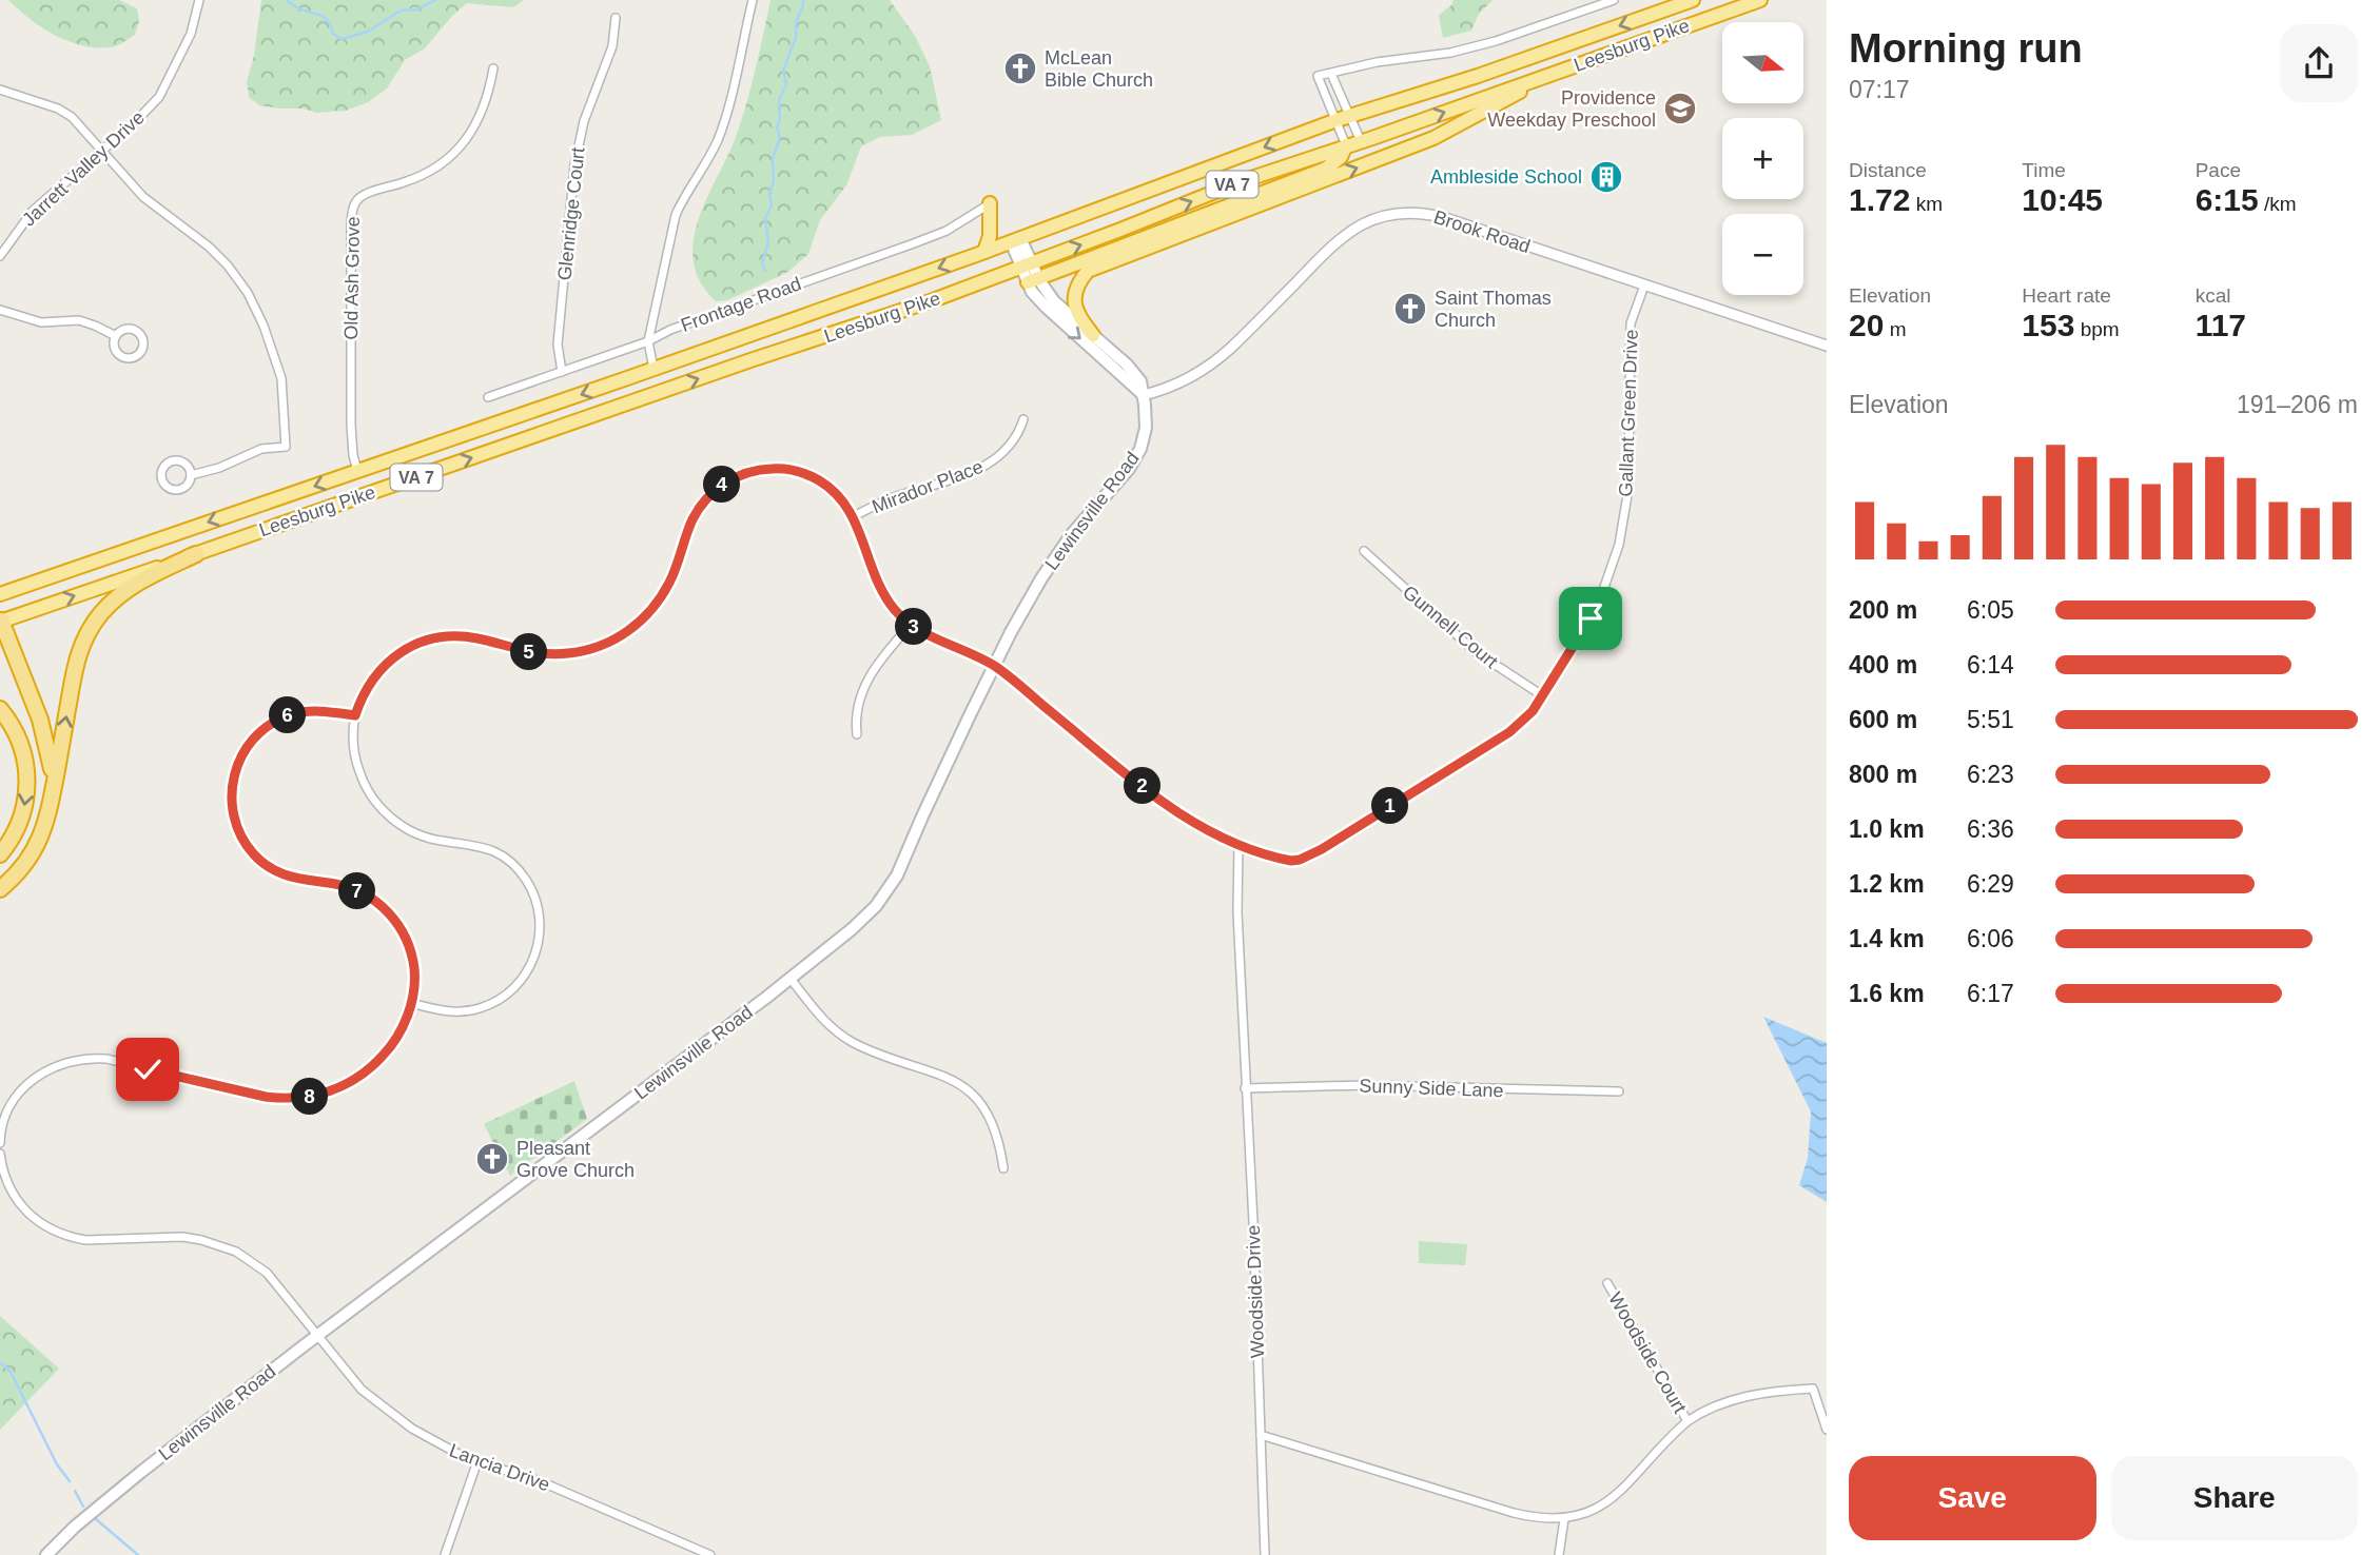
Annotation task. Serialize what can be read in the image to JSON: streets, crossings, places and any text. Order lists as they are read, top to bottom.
{
  "streets": {
    "highway": ["Leesburg Pike", "VA 7"],
    "main road": ["Lewinsville Road"],
    "street": [
      "Jarrett Valley Drive",
      "Glenridge Court",
      "Brook Road",
      "Old Ash Grove",
      "Frontage Road",
      "Gallant Green Drive",
      "Mirador Place",
      "Gunnell Court",
      "Sunny Side Lane",
      "Woodside Drive",
      "Woodside Court",
      "Lancia Drive"
    ]
  },
  "crossings": [
    ["Leesburg Pike", "Old Ash Grove"],
    ["Leesburg Pike", "Lewinsville Road"],
    ["Glenridge Court", "Frontage Road"],
    ["Brook Road", "Gallant Green Drive"],
    ["Brook Road", "Lewinsville Road"],
    ["Gallant Green Drive", "Gunnell Court"],
    ["Gallant Green Drive", "Woodside Drive"],
    ["Lewinsville Road", "Lancia Drive"],
    ["Sunny Side Lane", "Woodside Drive"]
  ],
  "places": {
    "church": ["McLean Bible Church", "Saint Thomas Church", "Pleasant Grove Church"],
    "school or university": ["Providence Weekday Preschool"],
    "building": ["Ambleside School"]
  },
  "north": "right",
  "page": {
    "heading": ["Morning run", "07:17"],
    "map_buttons": ["+", "−"],
    "stats": [
      ["Distance", "1.72 km"],
      ["Time", "10:45"],
      ["Pace", "6:15 /km"],
      ["Elevation", "20 m"],
      ["Heart rate", "153 bpm"],
      ["kcal", "117"]
    ],
    "chart": ["Elevation", "191–206 m"],
    "pins": [
      "4",
      "3",
      "5",
      "6",
      "2",
      "1",
      "7",
      "8"
    ],
    "list": [
      {
        "name": "200 m",
        "note": "6:05"
      },
      {
        "name": "400 m",
        "note": "6:14"
      },
      {
        "name": "600 m",
        "note": "5:51"
      },
      {
        "name": "800 m",
        "note": "6:23"
      },
      {
        "name": "1.0 km",
        "note": "6:36"
      },
      {
        "name": "1.2 km",
        "note": "6:29"
      },
      {
        "name": "1.4 km",
        "note": "6:06"
      },
      {
        "name": "1.6 km",
        "note": "6:17"
      }
    ],
    "buttons": ["Save", "Share"]
  }
}
